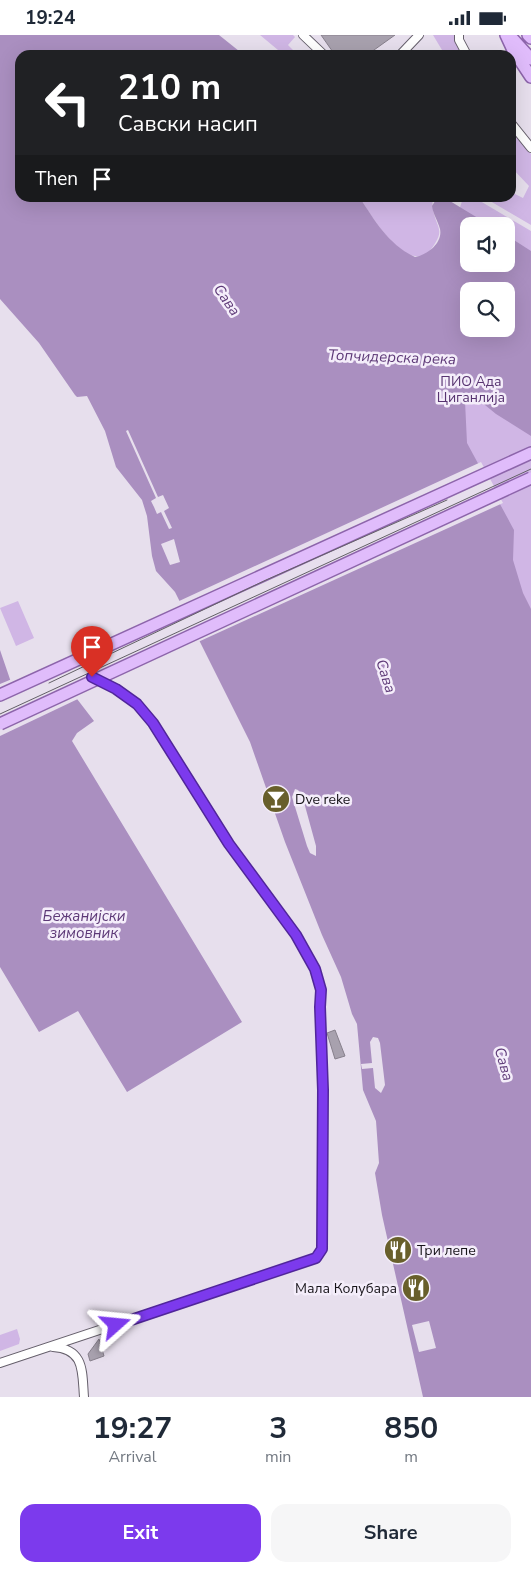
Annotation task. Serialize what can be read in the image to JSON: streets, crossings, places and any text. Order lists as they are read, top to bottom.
{
  "water": ["Сава", "Топчидерска река", "Бежанијски зимовник"],
  "parks": ["ПИО Ада Циганлија"],
  "places": {
    "bar": ["Dve reke"],
    "restaurant": ["Три лепе", "Мала Колубара"]
  },
  "page": {
    "status": "19:24",
    "turn": ["210 m", "Савски насип"],
    "then": "Then",
    "eta": [
      "19:27",
      "Arrival",
      "3",
      "min",
      "850",
      "m"
    ],
    "buttons": ["Exit", "Share"]
  }
}
